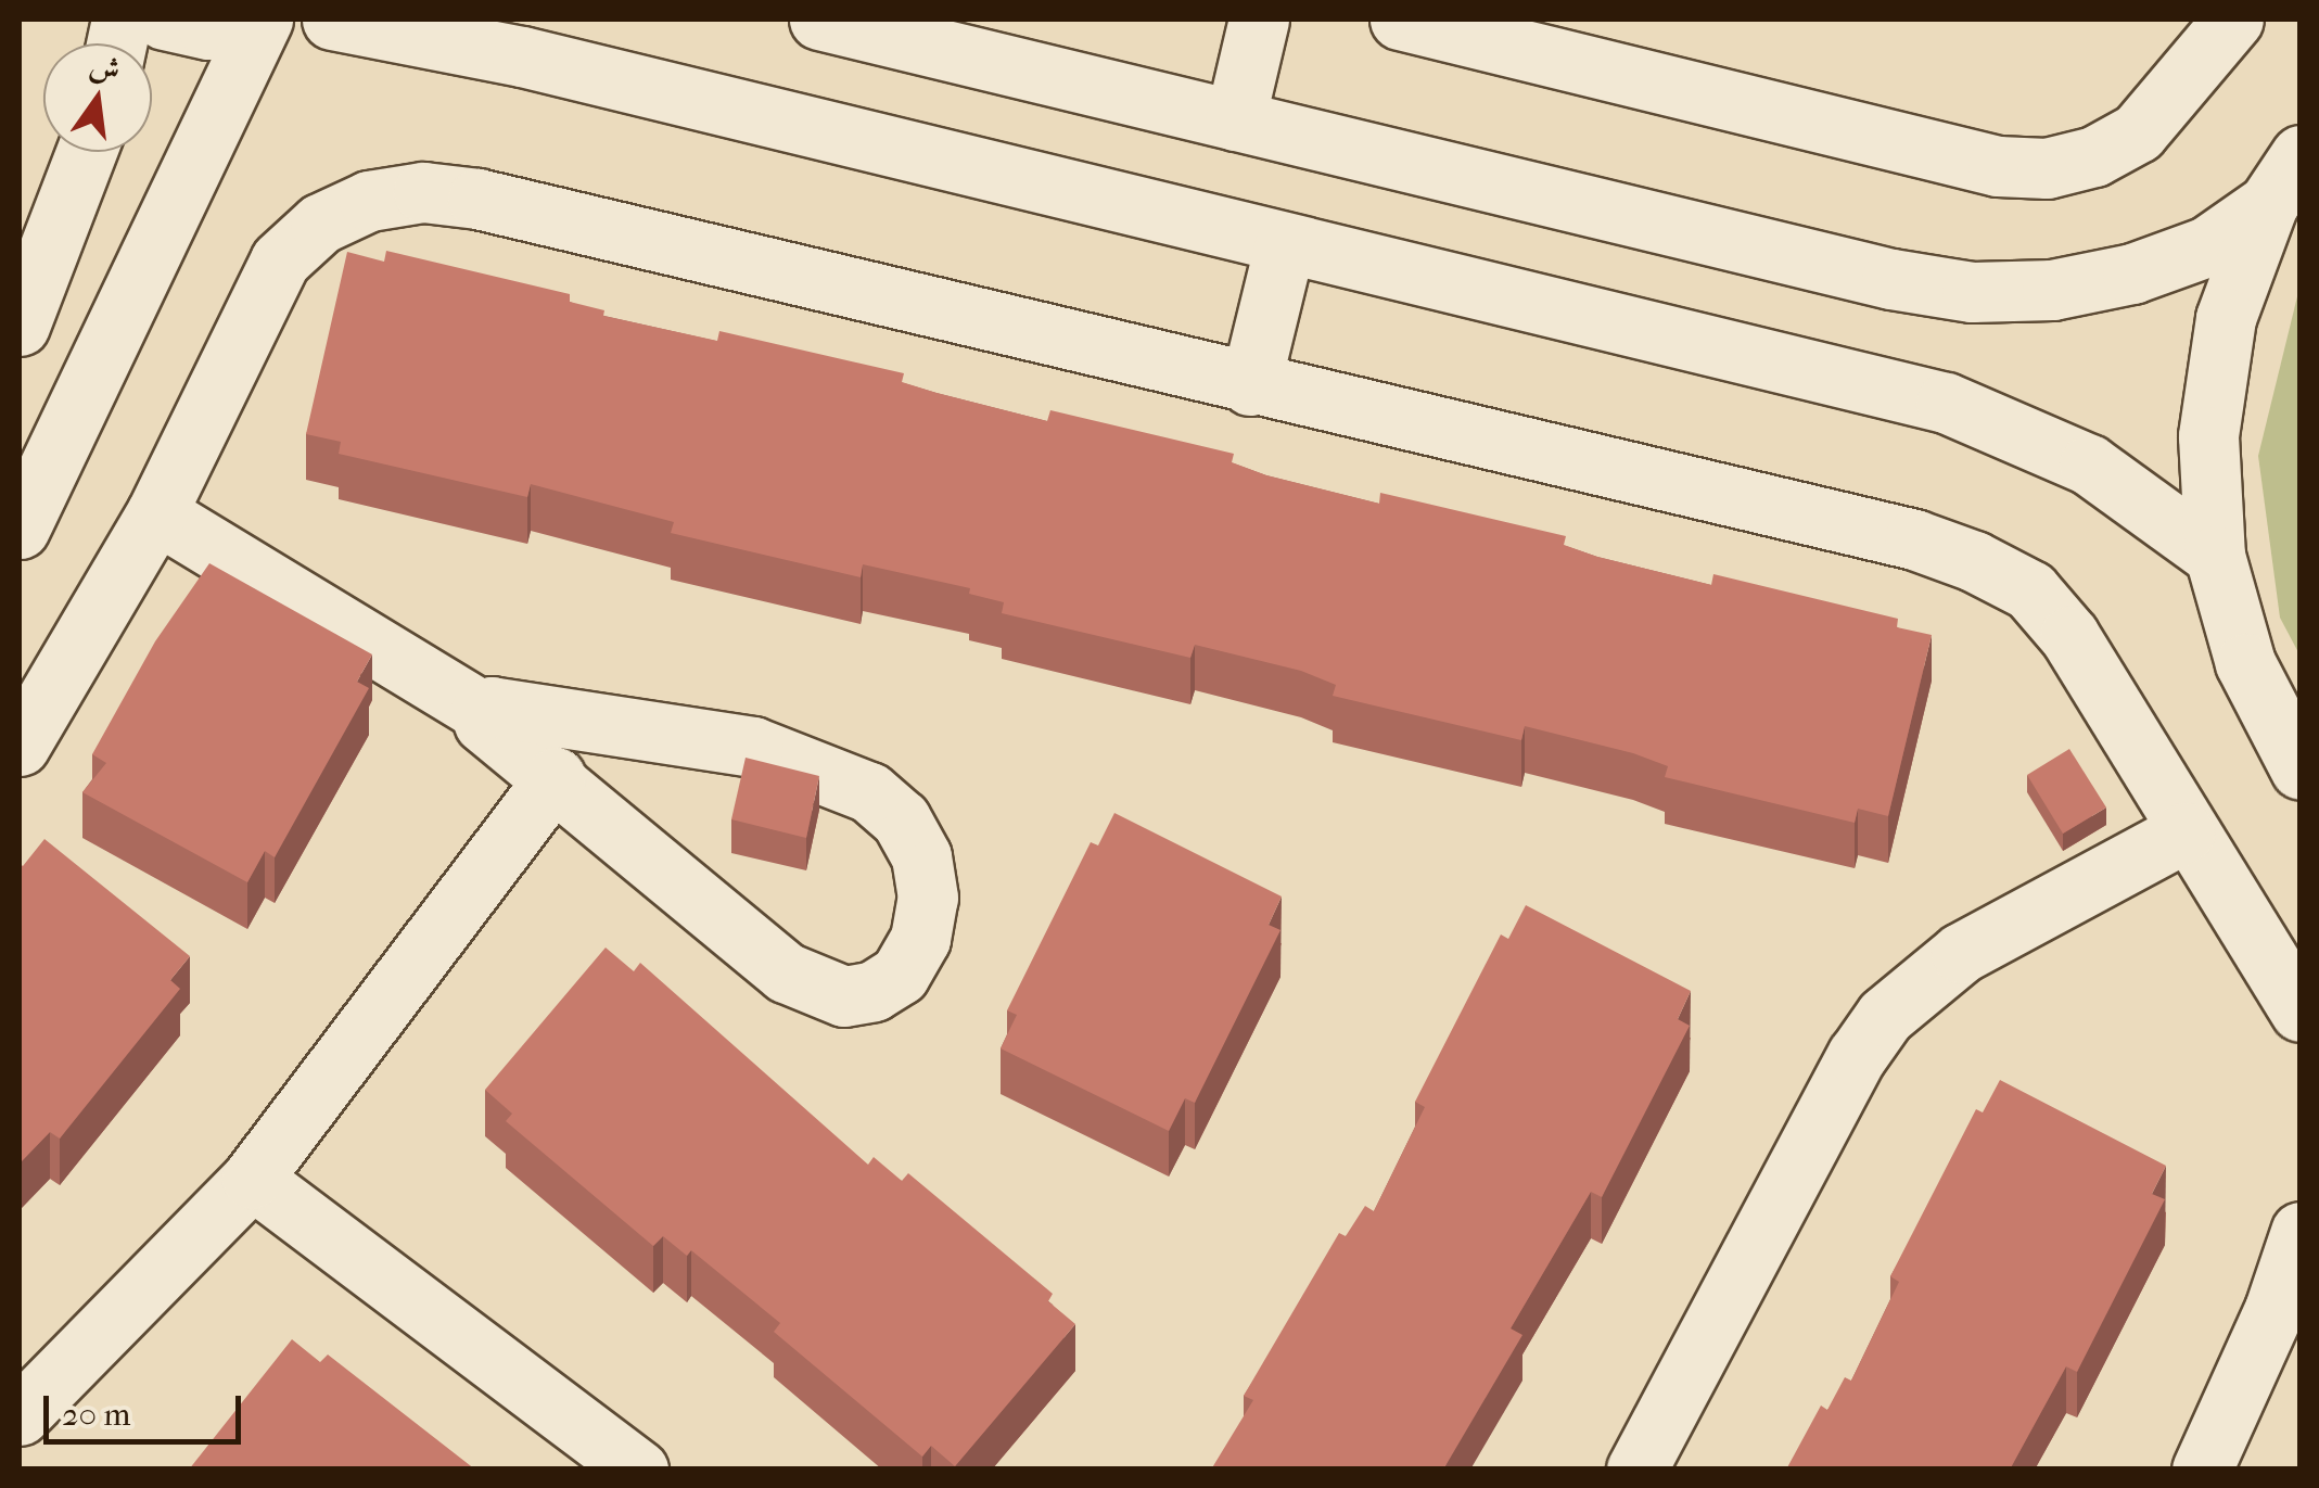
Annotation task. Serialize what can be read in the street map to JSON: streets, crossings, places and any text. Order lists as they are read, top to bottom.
{
  "scale_bar": "20 m",
  "north": "top"
}
